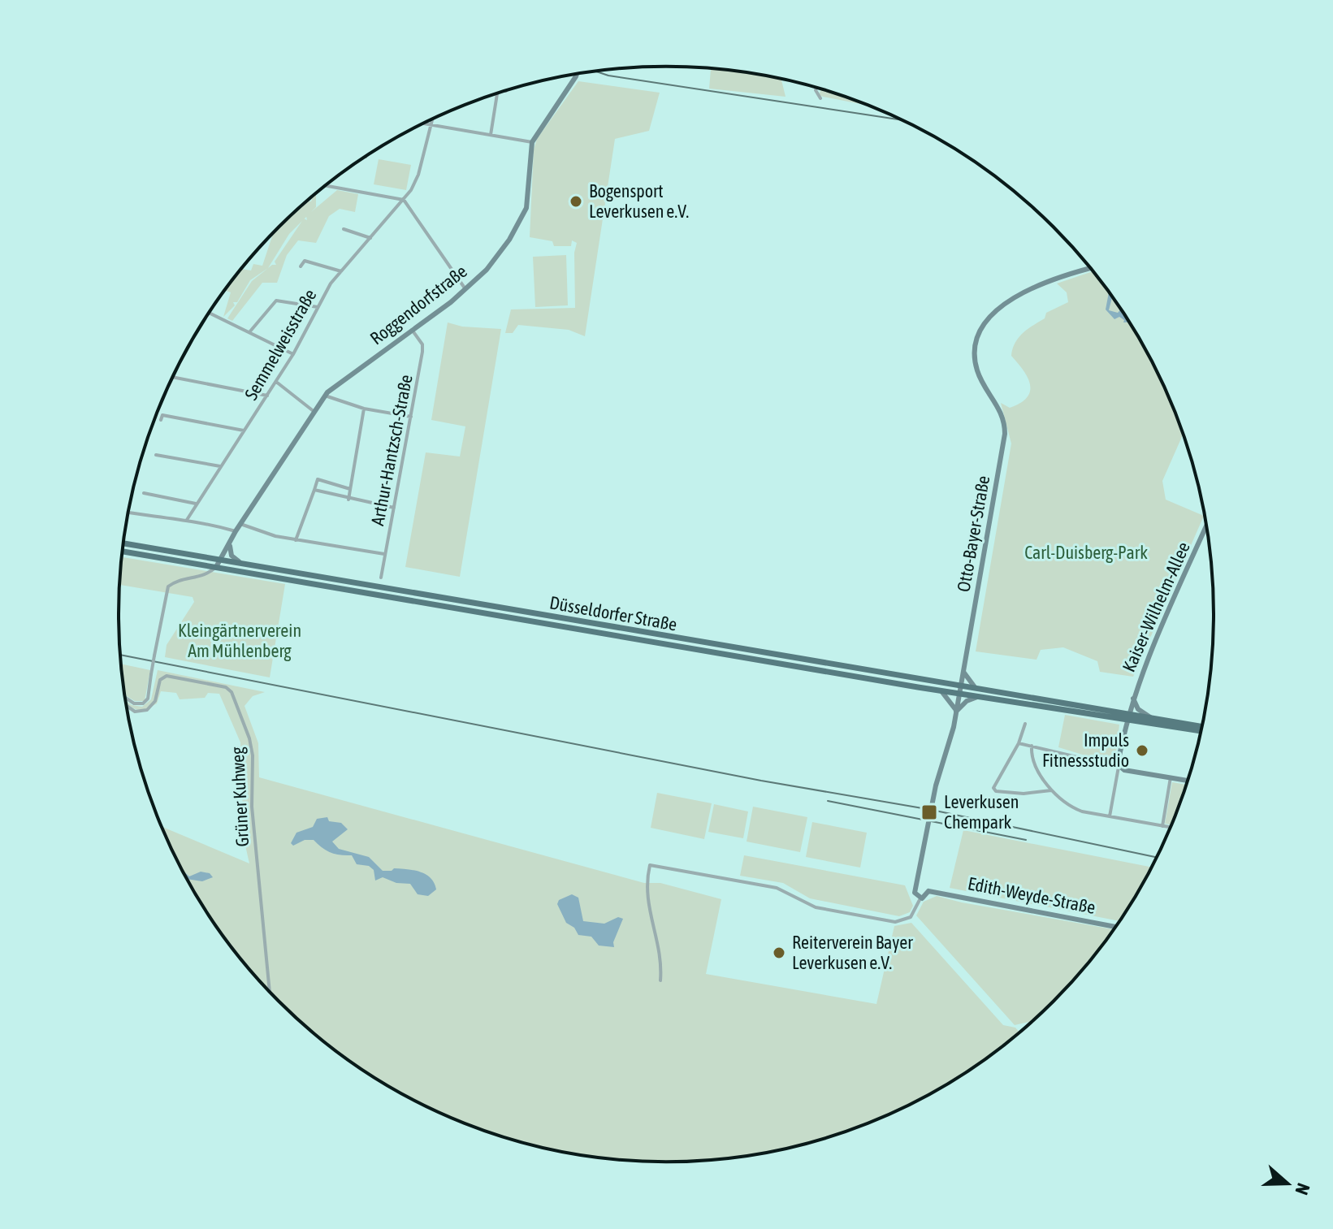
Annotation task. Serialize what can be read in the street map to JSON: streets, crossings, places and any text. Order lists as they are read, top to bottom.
{
  "streets": {
    "main road": ["Düsseldorfer Straße"],
    "street": [
      "Roggendorfstraße",
      "Semmelweisstraße",
      "Arthur-Hantzsch-Straße",
      "Otto-Bayer-Straße",
      "Kaiser-Wilhelm-Allee",
      "Grüner Kuhweg",
      "Edith-Weyde-Straße"
    ]
  },
  "crossings": [
    ["Roggendorfstraße", "Arthur-Hantzsch-Straße"],
    ["Roggendorfstraße", "Düsseldorfer Straße"],
    ["Otto-Bayer-Straße", "Düsseldorfer Straße"],
    ["Otto-Bayer-Straße", "Edith-Weyde-Straße"],
    ["Kaiser-Wilhelm-Allee", "Düsseldorfer Straße"]
  ],
  "parks": ["Carl-Duisberg-Park", "Kleingärtnerverein Am Mühlenberg"],
  "places": {
    "other": ["Bogensport Leverkusen e.V.", "Impuls Fitnessstudio", "Reiterverein Bayer Leverkusen e.V."],
    "transit": ["Leverkusen Chempark"]
  },
  "north": "right"
}
